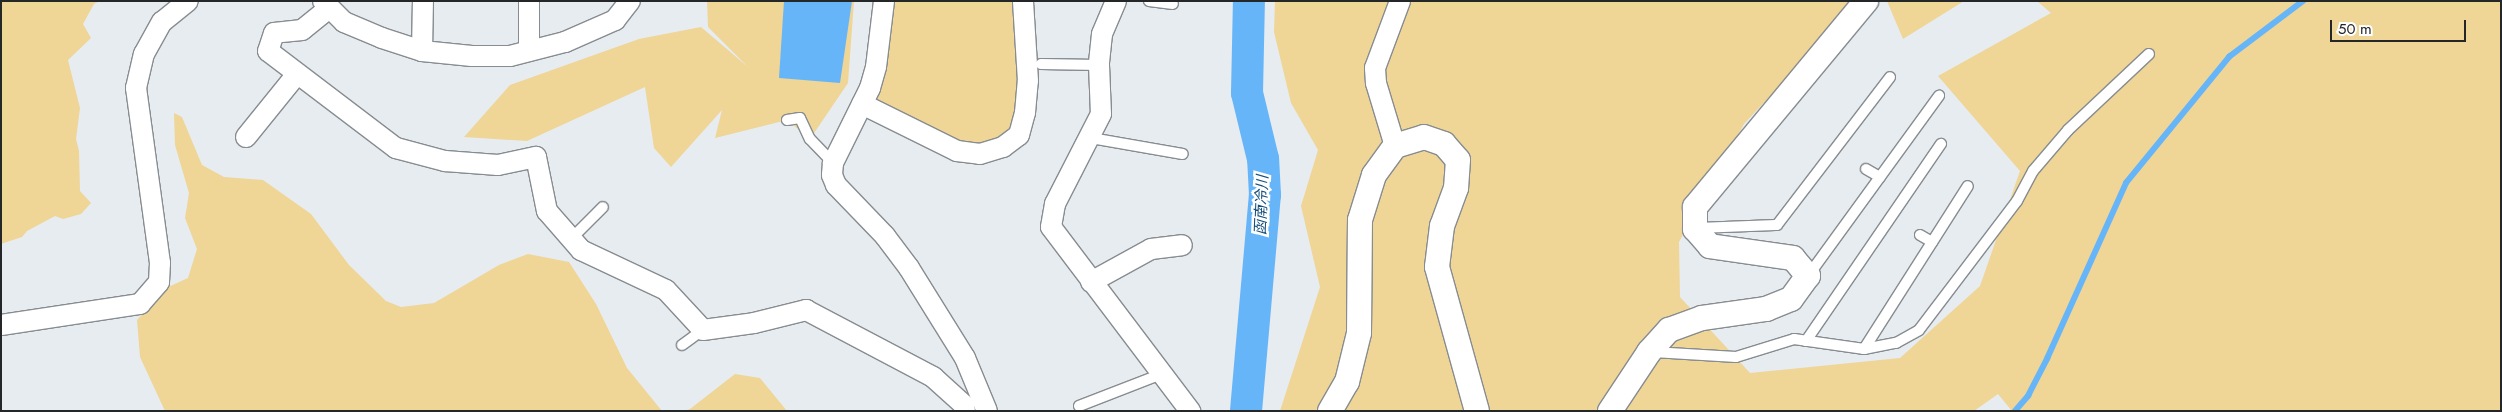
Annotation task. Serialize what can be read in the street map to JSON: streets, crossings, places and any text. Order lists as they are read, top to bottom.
{
  "water": ["函南冷川"],
  "scale_bar": "50 m"
}
